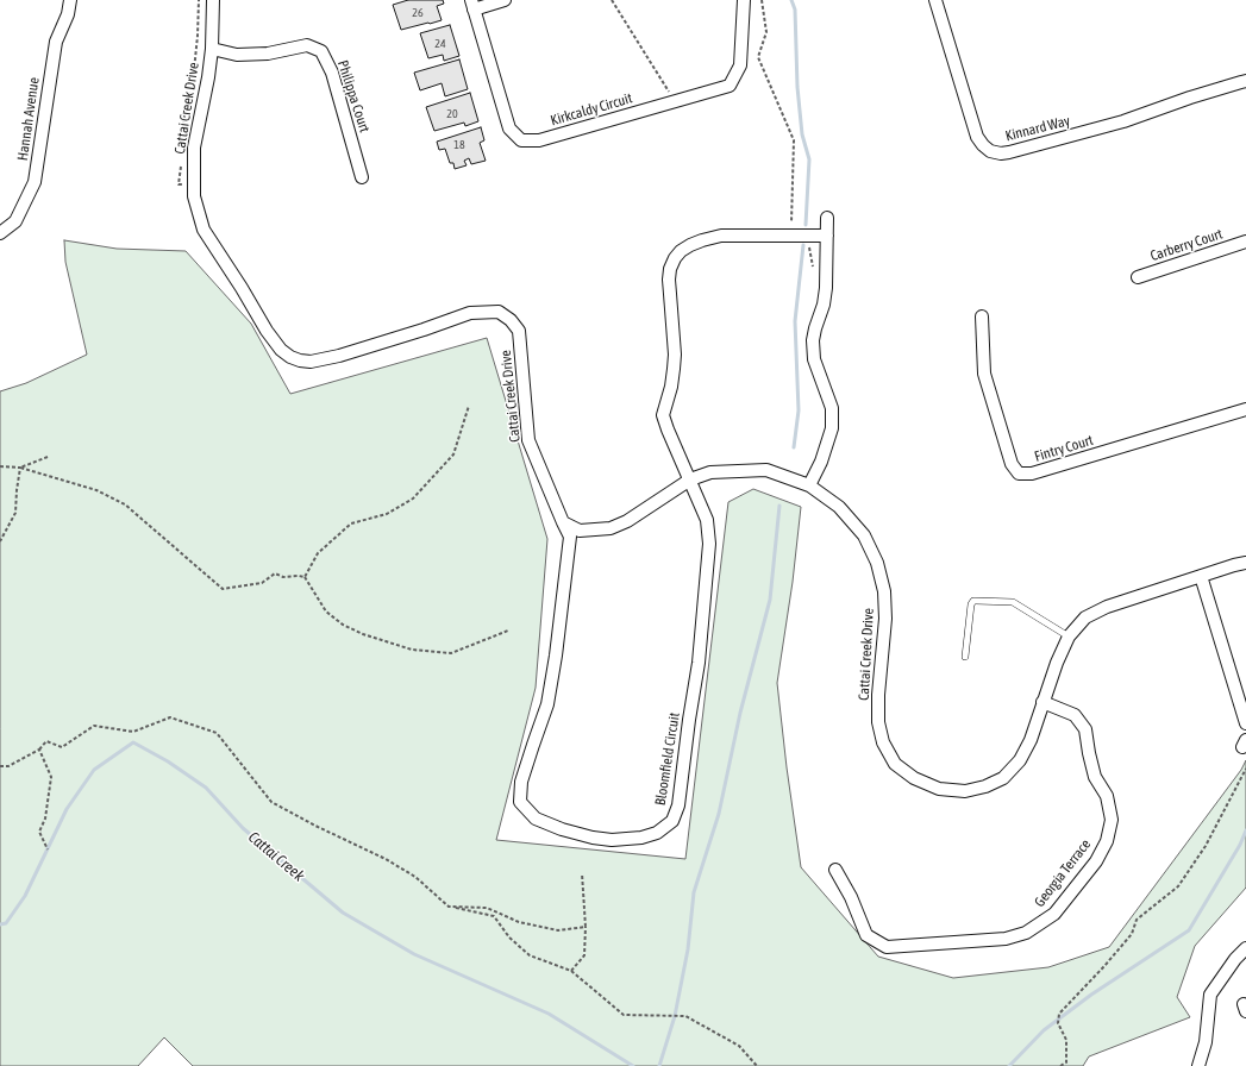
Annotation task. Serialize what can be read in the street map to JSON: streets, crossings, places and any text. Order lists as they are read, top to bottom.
{
  "streets": {
    "street": [
      "Philippa Court",
      "Cattai Creek Drive",
      "Kirkcaldy Circuit",
      "Hannah Avenue",
      "Kinnard Way",
      "Carberry Court",
      "Fintry Court",
      "Bloomfield Circuit",
      "Georgia Terrace"
    ]
  },
  "crossings": [
    ["Philippa Court", "Cattai Creek Drive"],
    ["Cattai Creek Drive", "Bloomfield Circuit"],
    ["Cattai Creek Drive", "Georgia Terrace"]
  ],
  "water": ["Cattai Creek"],
  "house_numbers": [
    "26",
    "24",
    "20",
    "18"
  ]
}
